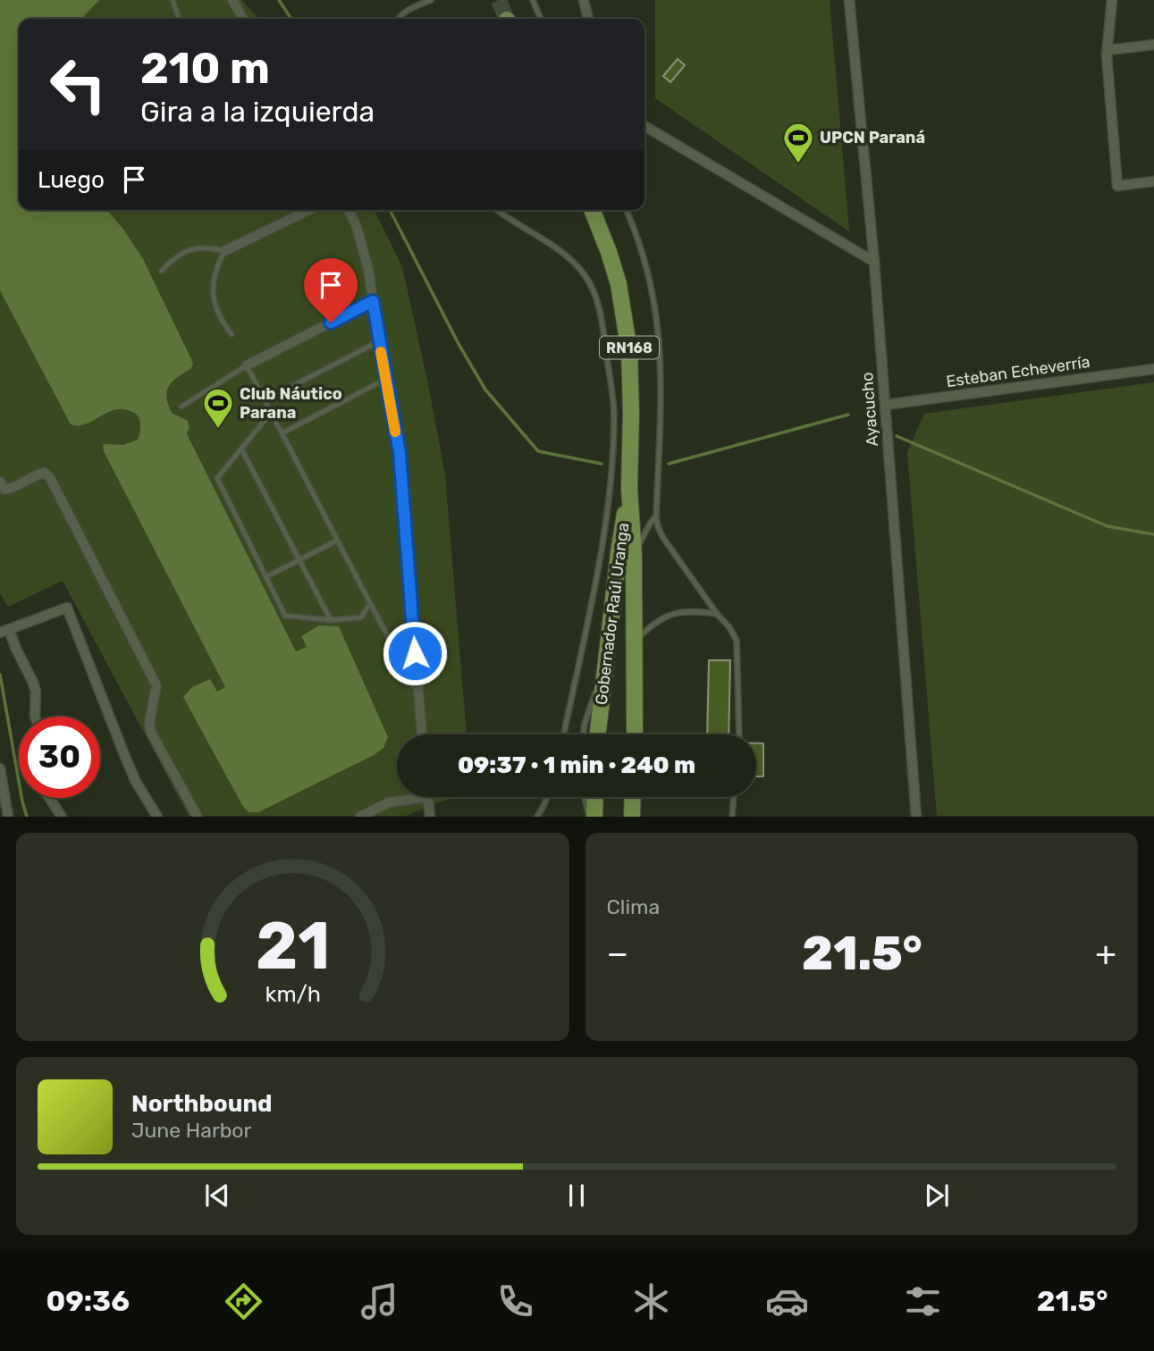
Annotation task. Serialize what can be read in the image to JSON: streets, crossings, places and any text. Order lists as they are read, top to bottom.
{
  "streets": {
    "highway": ["RN168", "Gobernador Raúl Uranga"],
    "street": ["Esteban Echeverría", "Ayacucho"]
  },
  "crossings": [
    ["Esteban Echeverría", "Ayacucho"]
  ],
  "places": {
    "sports": ["UPCN Paraná", "Club Náutico Parana"]
  },
  "page": {
    "turn": ["210 m", "Gira a la izquierda"],
    "then": "Luego",
    "limit": "30",
    "trip": "09:37 · 1 min · 240 m",
    "tile": "Clima",
    "heat": ["−", "21.5°", "+"],
    "song": ["Northbound", "June Harbor"],
    "tabs": ["09:36", "21.5°"],
    "gauge": ["21", "km/h"]
  }
}
